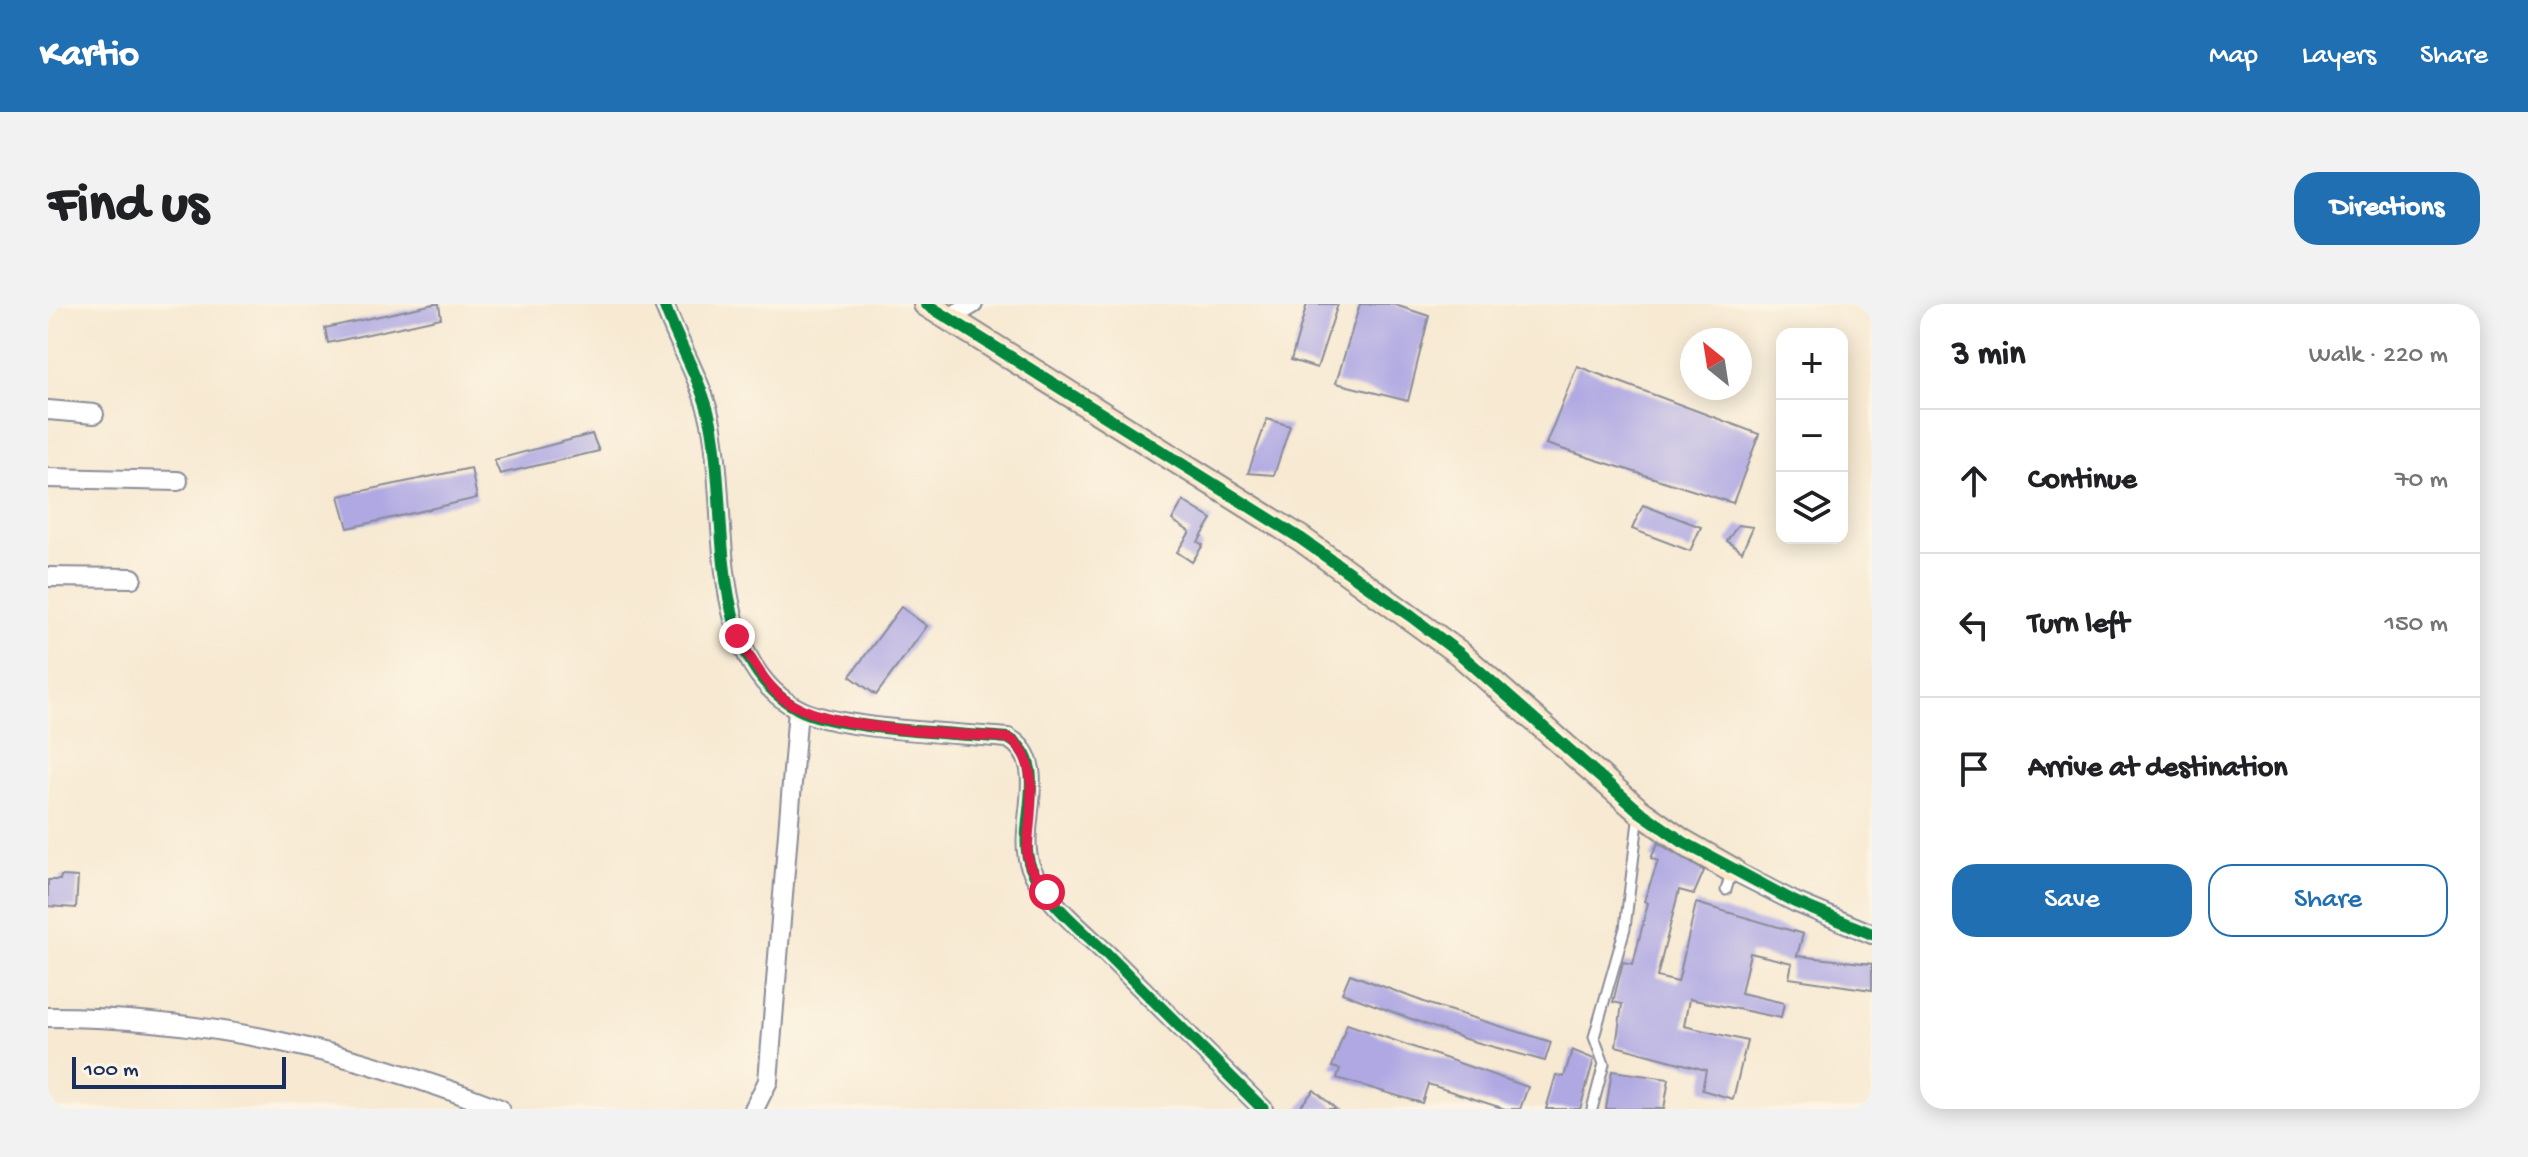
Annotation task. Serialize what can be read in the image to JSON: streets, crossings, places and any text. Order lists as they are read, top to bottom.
{
  "scale_bar": "100 m",
  "north": "top left",
  "page": {
    "header": "Kartio",
    "nav": ["Map", "Layers", "Share"],
    "buttons": [
      "Directions",
      ["Save", "Share"]
    ],
    "title": "Find us",
    "heading": ["3 min", "Walk · 220 m"],
    "map_buttons": ["+", "−"],
    "list": [
      ["Continue", "70 m"],
      ["Turn left", "150 m"],
      "Arrive at destination"
    ],
    "scale": "100 m"
  }
}
